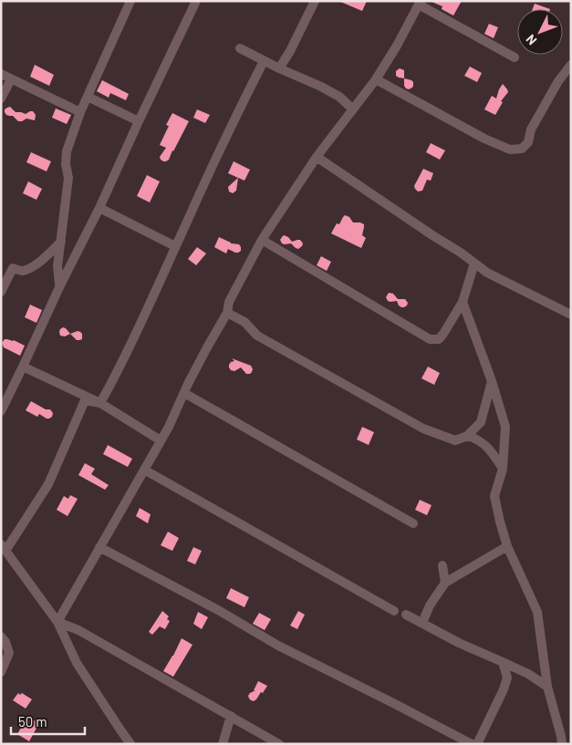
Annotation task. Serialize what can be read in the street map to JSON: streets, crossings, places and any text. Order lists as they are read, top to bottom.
{
  "scale_bar": "50 m",
  "north": "bottom left"
}
